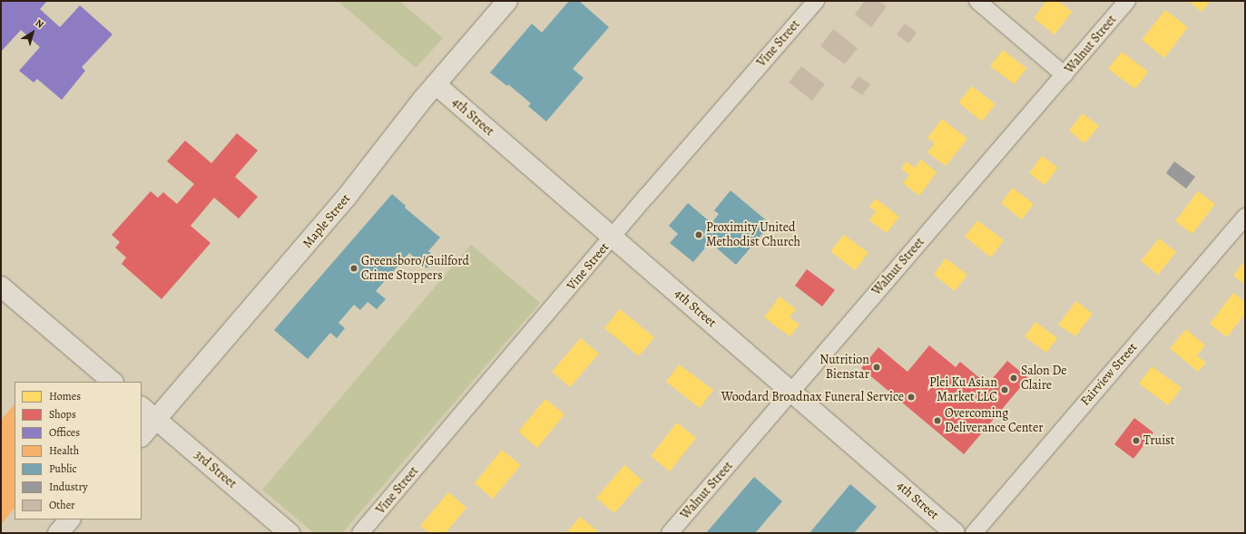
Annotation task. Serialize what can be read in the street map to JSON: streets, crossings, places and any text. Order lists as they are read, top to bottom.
{
  "streets": {
    "street": [
      "Vine Street",
      "Walnut Street",
      "4th Street",
      "Maple Street",
      "Fairview Street",
      "3rd Street"
    ]
  },
  "crossings": [
    ["Vine Street", "4th Street"],
    ["Walnut Street", "4th Street"],
    ["4th Street", "Maple Street"],
    ["Maple Street", "3rd Street"]
  ],
  "places": [
    "Proximity United Methodist Church",
    "Greensboro/Guilford Crime Stoppers",
    "Nutrition Bienstar",
    "Salon De Claire",
    "Plei Ku Asian Market LLC",
    "Woodard Broadnax Funeral Service",
    "Overcoming Deliverance Center",
    "Truist"
  ],
  "legend": [
    "Homes",
    "Shops",
    "Offices",
    "Health",
    "Public",
    "Industry",
    "Other"
  ],
  "north": "top right"
}
